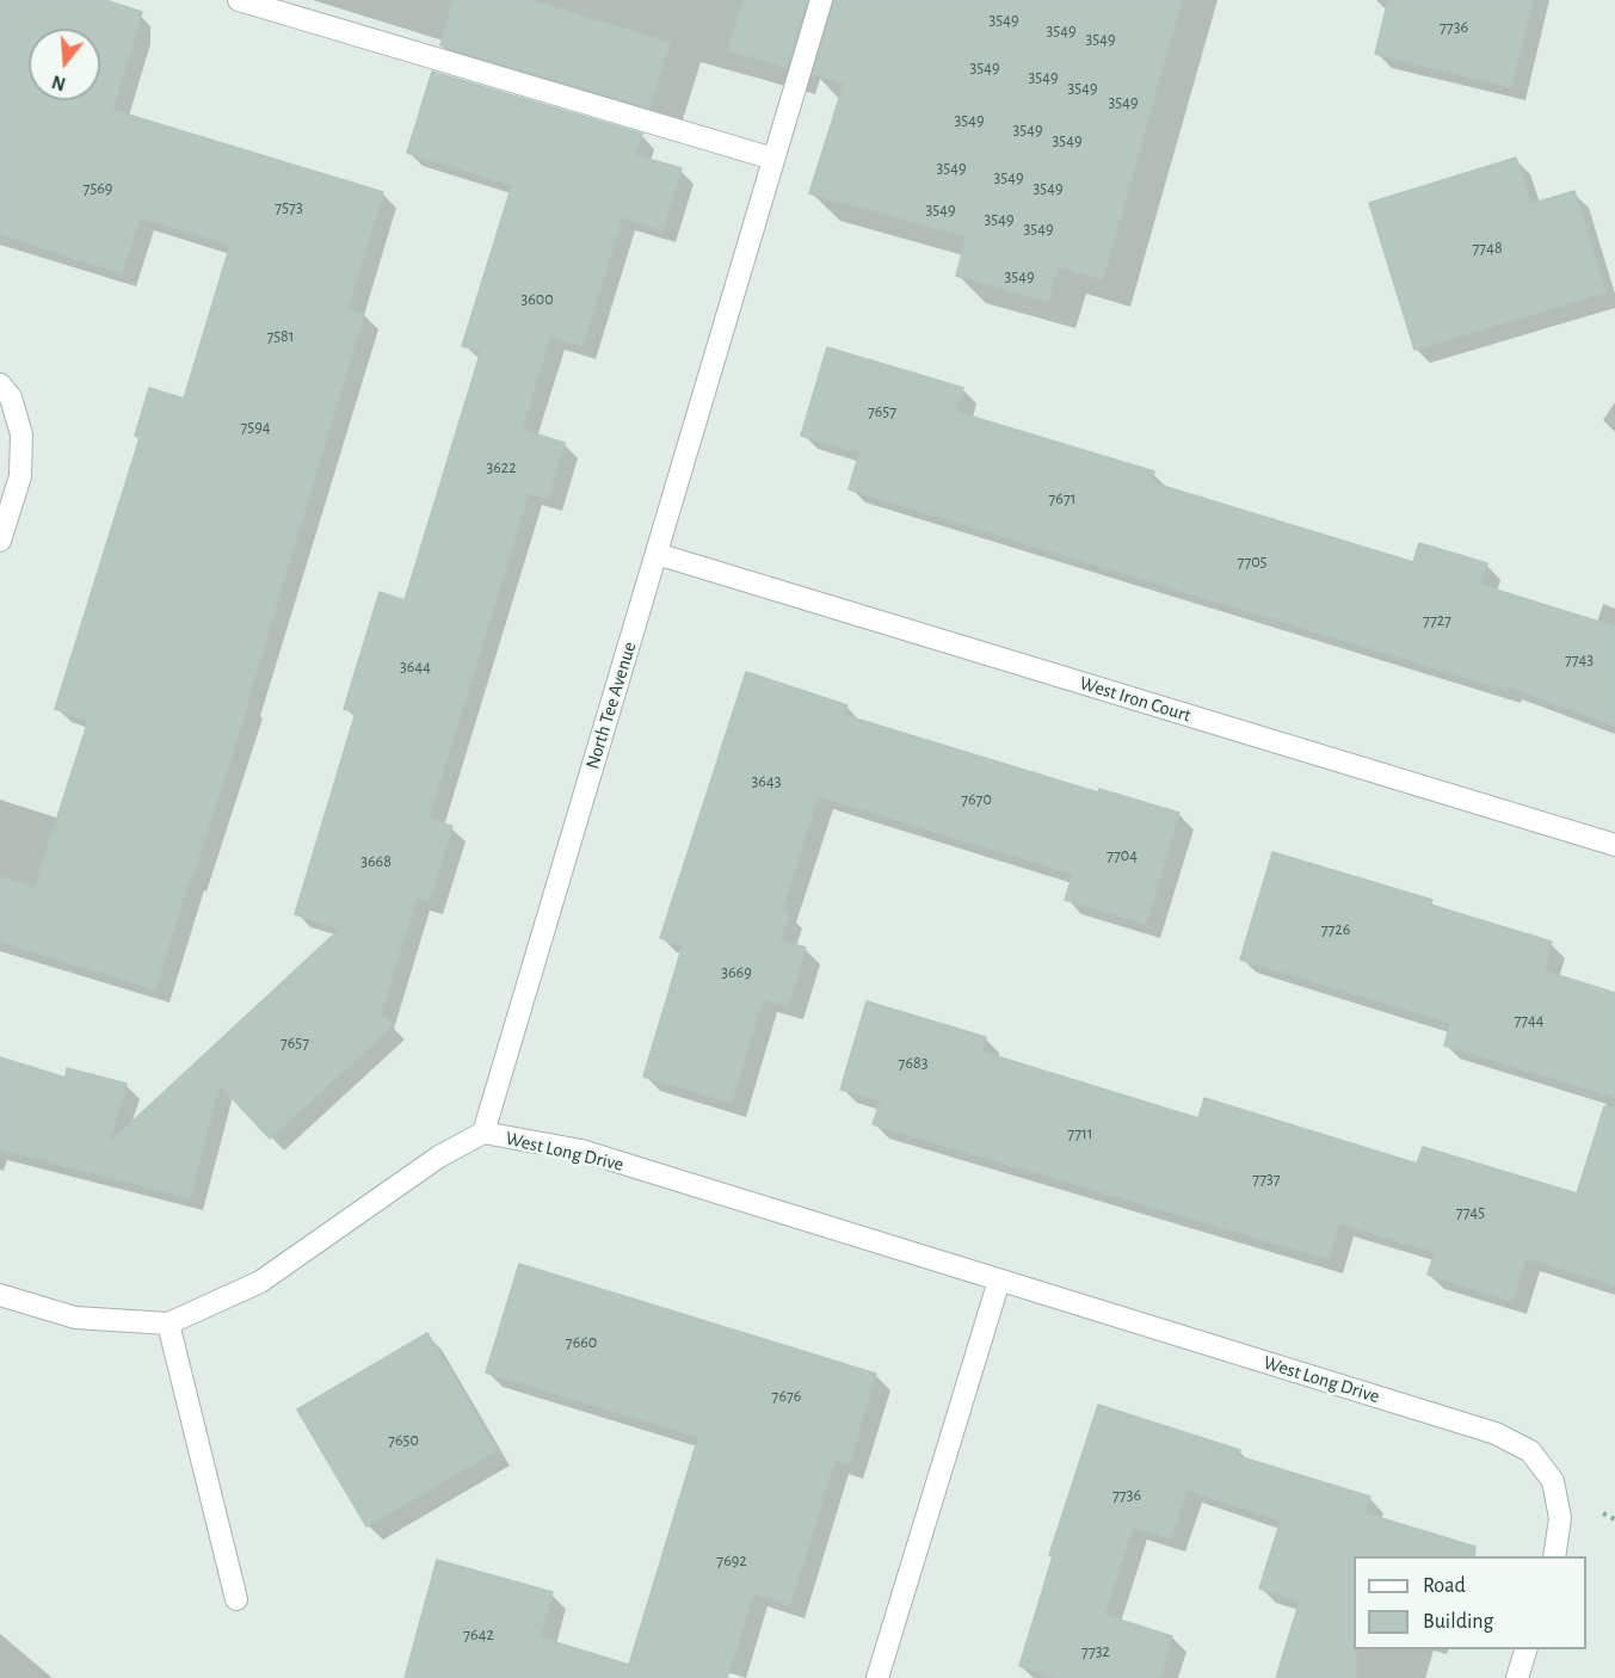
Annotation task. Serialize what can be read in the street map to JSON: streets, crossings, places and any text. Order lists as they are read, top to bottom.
{
  "streets": {
    "street": ["West Iron Court", "North Tee Avenue", "West Long Drive"]
  },
  "crossings": [
    ["West Iron Court", "North Tee Avenue"],
    ["North Tee Avenue", "West Long Drive"]
  ],
  "house_numbers": [
    "3549",
    "7736",
    "3549",
    "3549",
    "3549",
    "3549",
    "3549",
    "3549",
    "3549",
    "3549",
    "3549",
    "3549",
    "3549",
    "7569",
    "3549",
    "7573",
    "3549",
    "3549",
    "3549",
    "7748",
    "3549",
    "3600",
    "7581",
    "7657",
    "7594",
    "3622",
    "7671",
    "7705",
    "7727",
    "7743",
    "3644",
    "3643",
    "7670",
    "7704",
    "3668",
    "7726",
    "3669",
    "7744",
    "7657",
    "7683",
    "7711",
    "7737",
    "7745",
    "7660",
    "7676",
    "7650",
    "7736",
    "7692",
    "7642",
    "7732"
  ],
  "legend": ["Road", "Building"],
  "north": "bottom"
}
